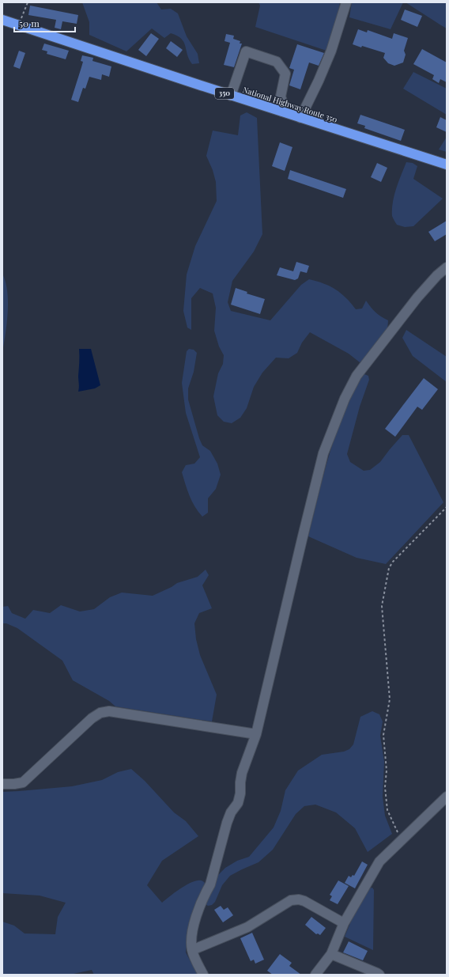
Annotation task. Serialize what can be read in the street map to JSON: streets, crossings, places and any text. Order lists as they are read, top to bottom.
{
  "streets": {
    "highway": ["350", "National Highway Route 350"]
  },
  "scale_bar": "50 m"
}
